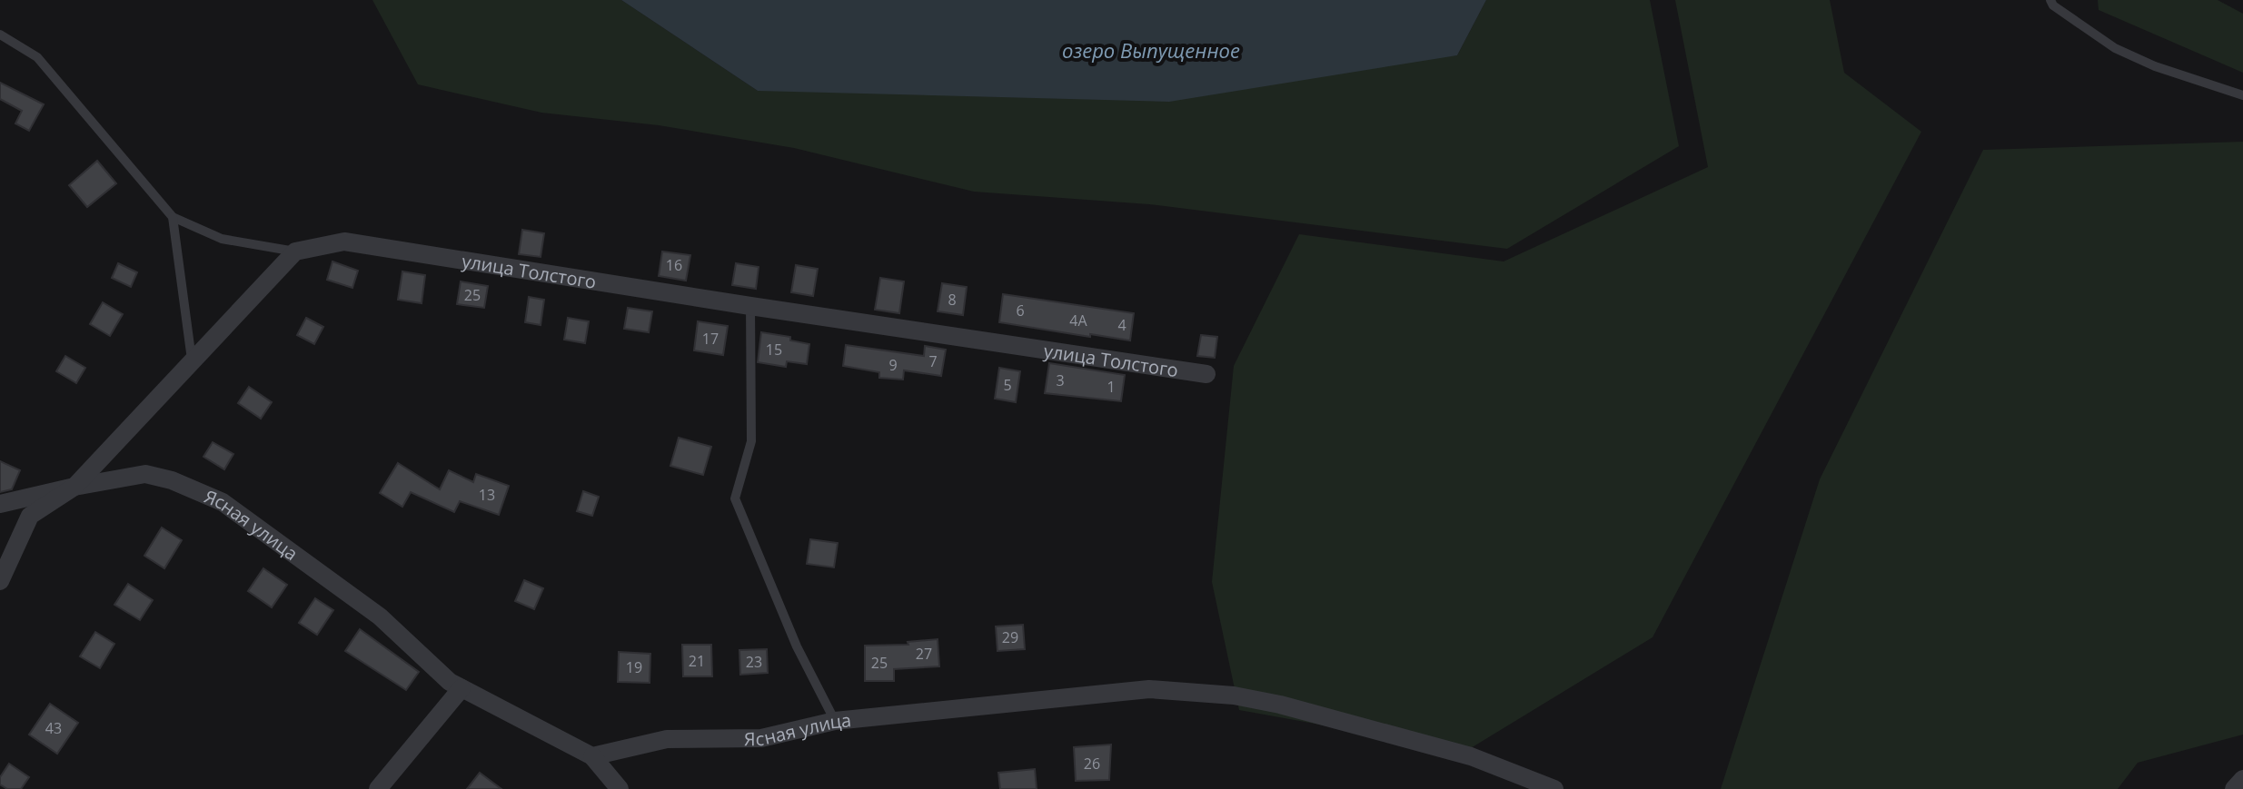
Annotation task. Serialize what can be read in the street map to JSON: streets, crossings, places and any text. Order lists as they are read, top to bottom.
{
  "streets": {
    "street": ["улица Толстого", "Ясная улица"]
  },
  "water": ["озеро Выпущенное"],
  "house_numbers": [
    "16",
    "25",
    "8",
    "6",
    "4А",
    "4",
    "17",
    "15",
    "7",
    "9",
    "3",
    "5",
    "1",
    "13",
    "29",
    "27",
    "21",
    "23",
    "25",
    "19",
    "43",
    "26"
  ]
}
